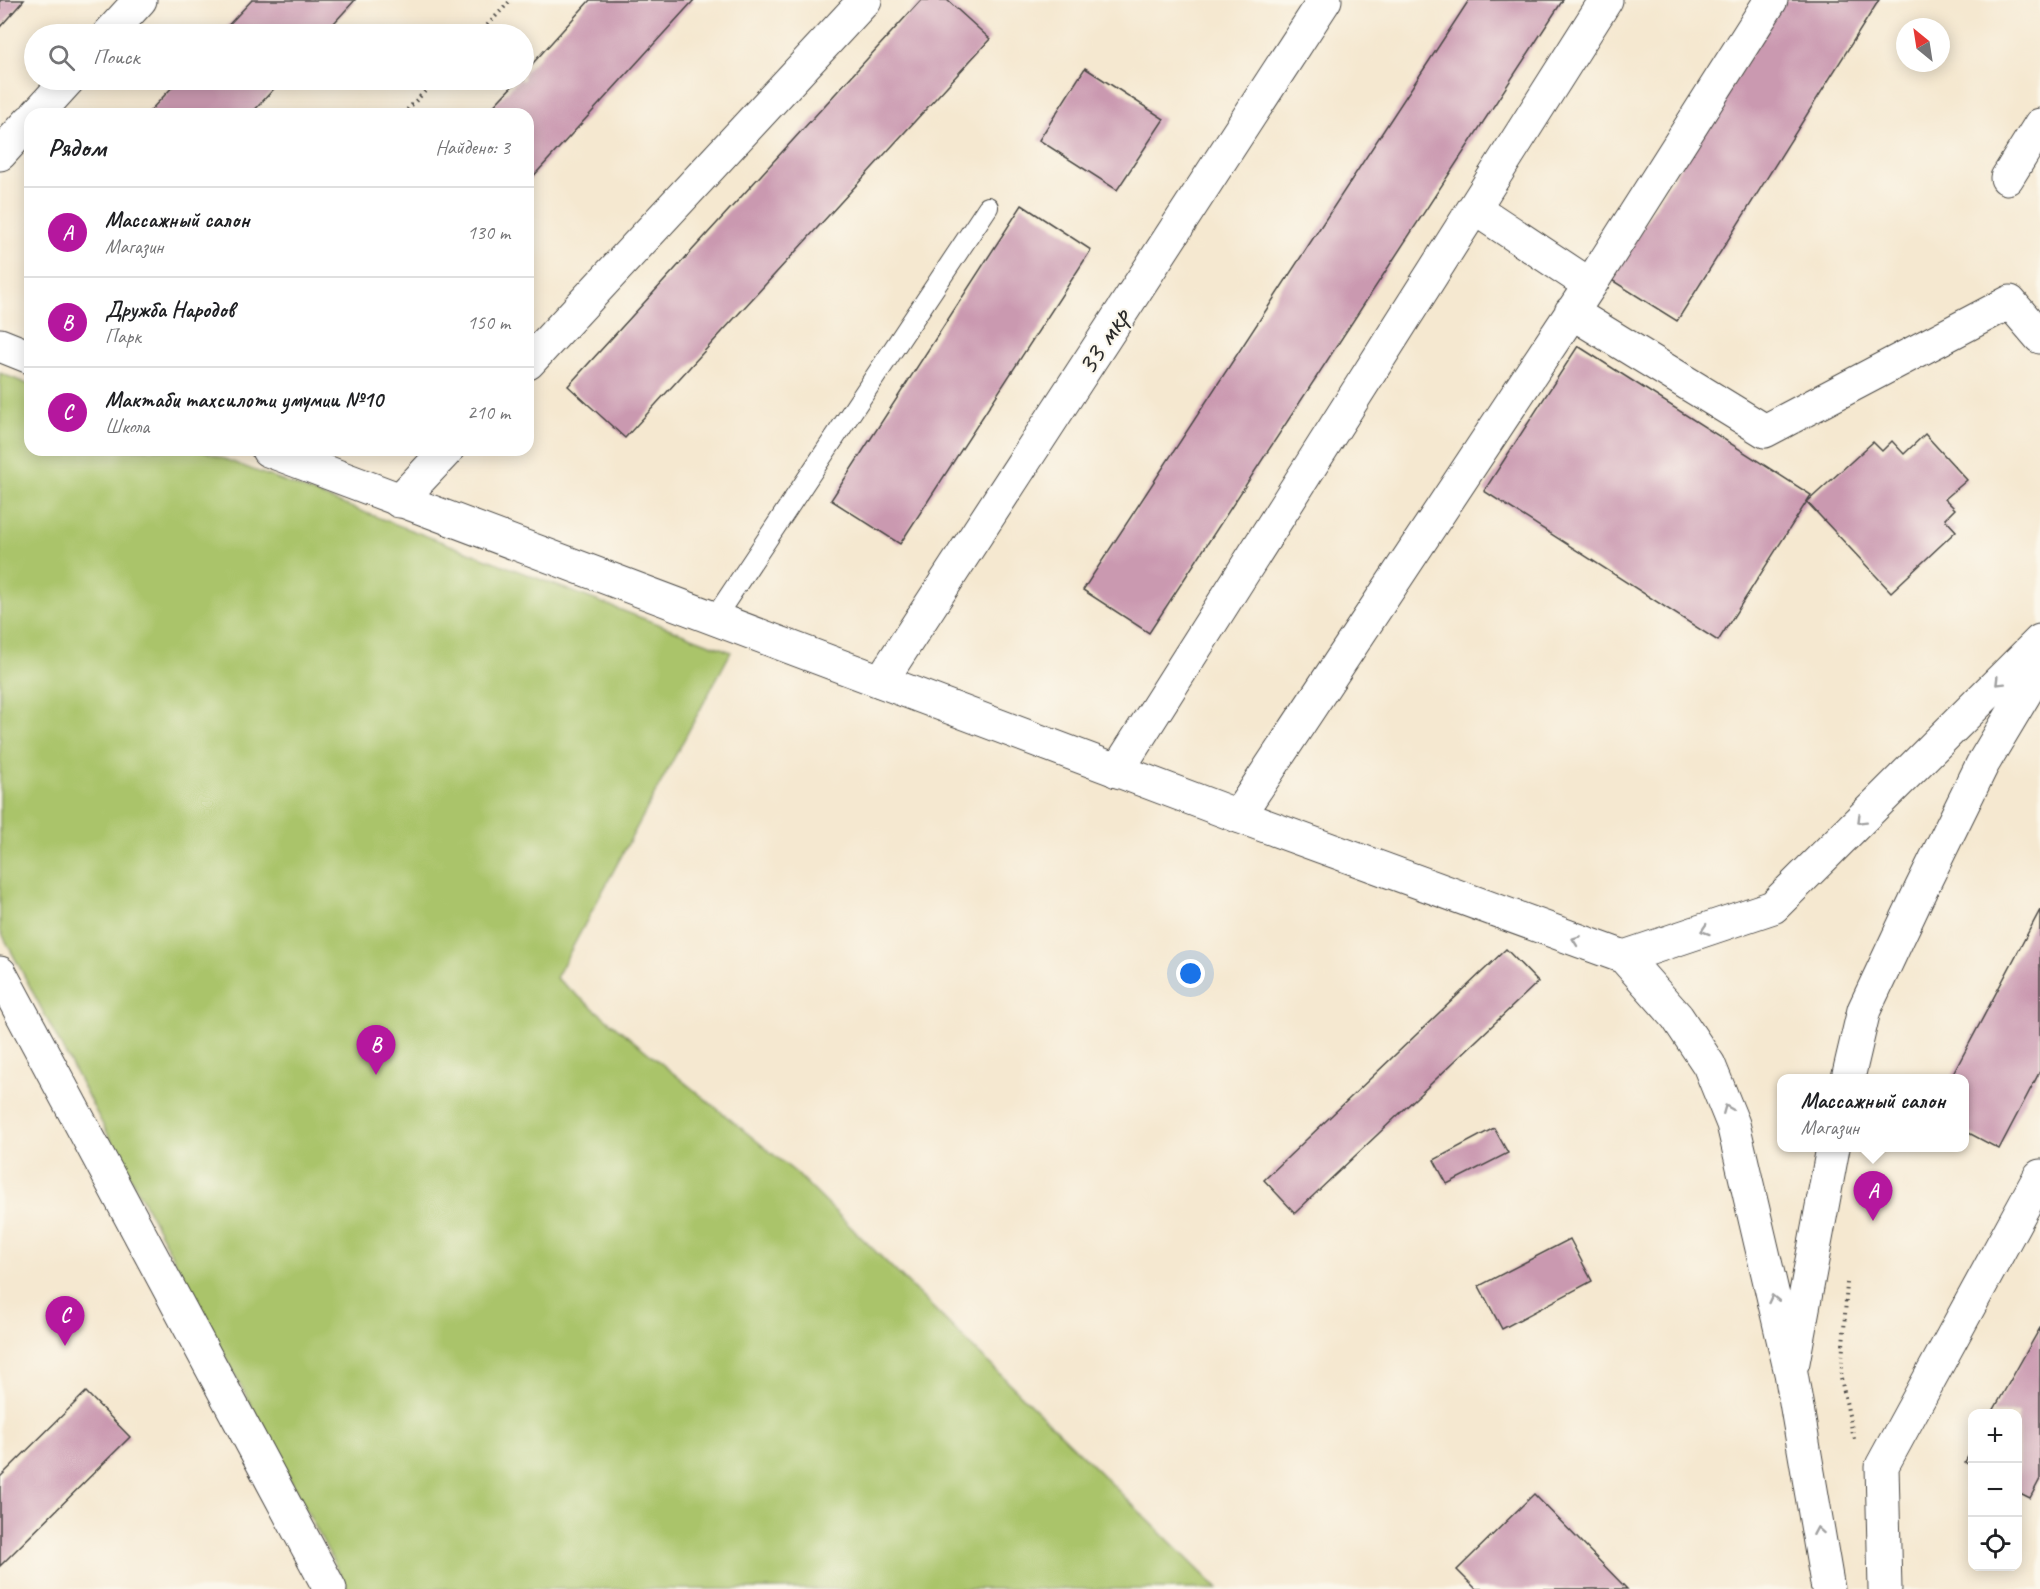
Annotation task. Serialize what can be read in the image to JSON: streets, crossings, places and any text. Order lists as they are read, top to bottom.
{
  "streets": {
    "street": ["33 мкр"]
  },
  "north": "top left",
  "page": {
    "search": "Поиск",
    "heading": ["Рядом", "Найдено: 3"],
    "list": [
      {
        "mark": "A",
        "name": "Массажный салон",
        "note": "Магазин",
        "value": "130 m"
      },
      {
        "mark": "B",
        "name": "Дружба Народов",
        "note": "Парк",
        "value": "150 m"
      },
      {
        "mark": "C",
        "name": "Мактаби тахсилоти умумии №10",
        "note": "Школа",
        "value": "210 m"
      }
    ],
    "pins": ["B", "A", "C"],
    "popup": ["Массажный салон", "Магазин"],
    "map_buttons": ["+", "−"]
  }
}
